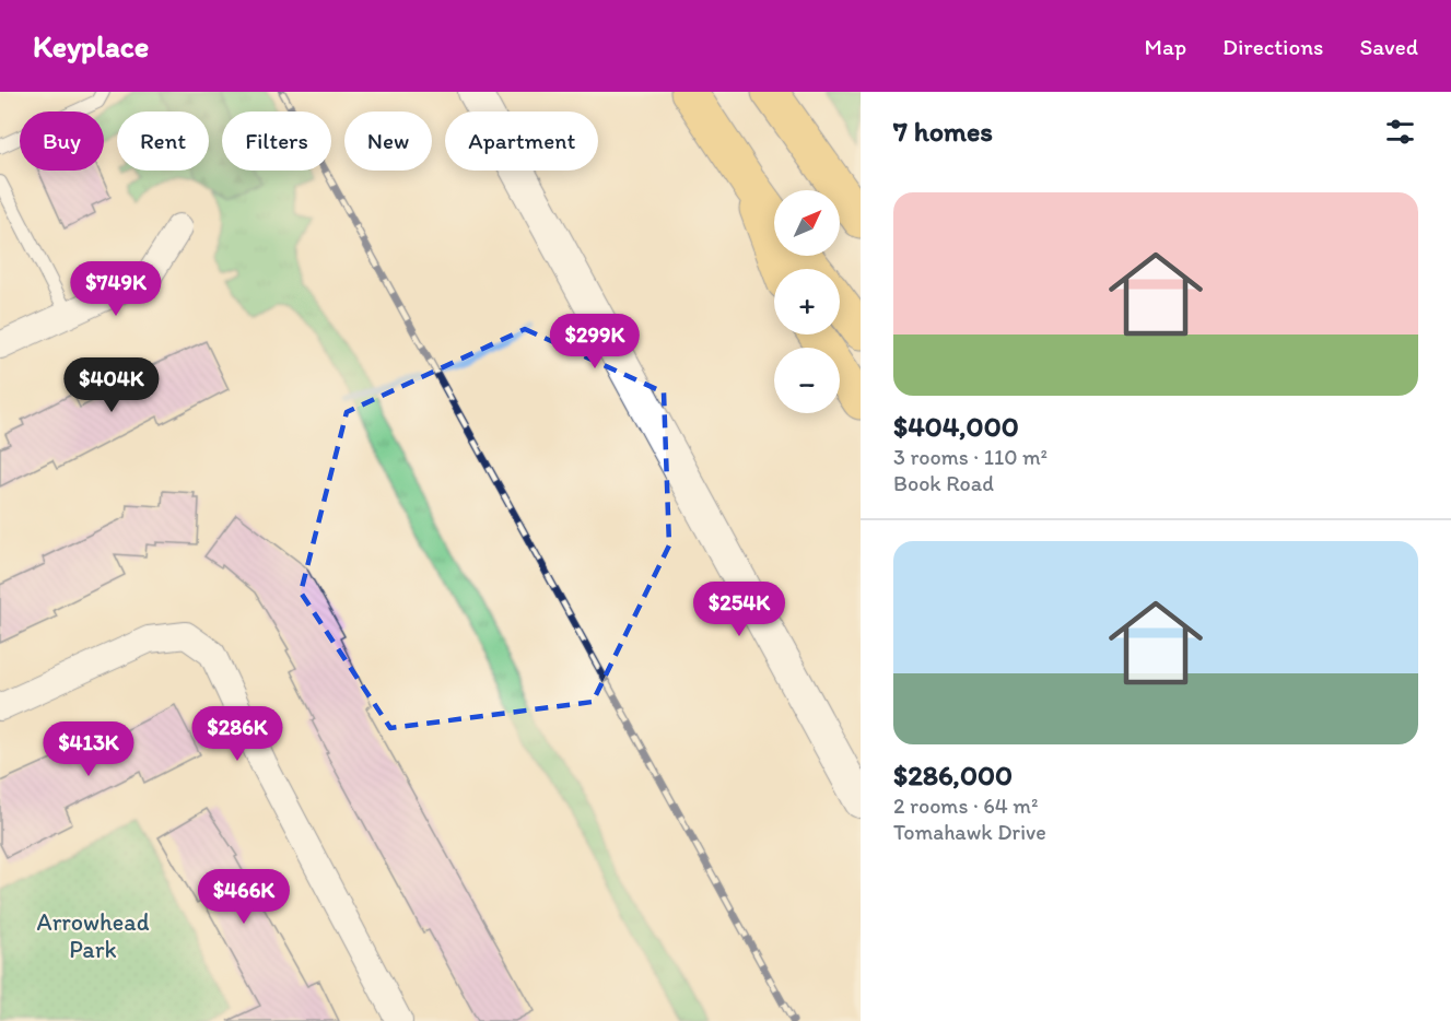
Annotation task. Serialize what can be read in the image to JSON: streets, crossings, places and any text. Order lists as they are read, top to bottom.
{
  "parks": ["Arrowhead Park"],
  "north": "top right",
  "page": {
    "header": "Keyplace",
    "nav": ["Map", "Directions", "Saved"],
    "heading": "7 homes",
    "chip": [
      "Buy",
      "Rent",
      "Filters",
      "New",
      "Apartment"
    ],
    "list": [
      {
        "name": "$404,000",
        "note": "3 rooms · 110 m² · Book Road"
      },
      {
        "name": "$286,000",
        "note": "2 rooms · 64 m² · Tomahawk Drive"
      }
    ],
    "map_buttons": ["+", "−"],
    "price": [
      "$749K",
      "$299K",
      "$404K",
      "$254K",
      "$286K",
      "$413K",
      "$466K"
    ]
  }
}
